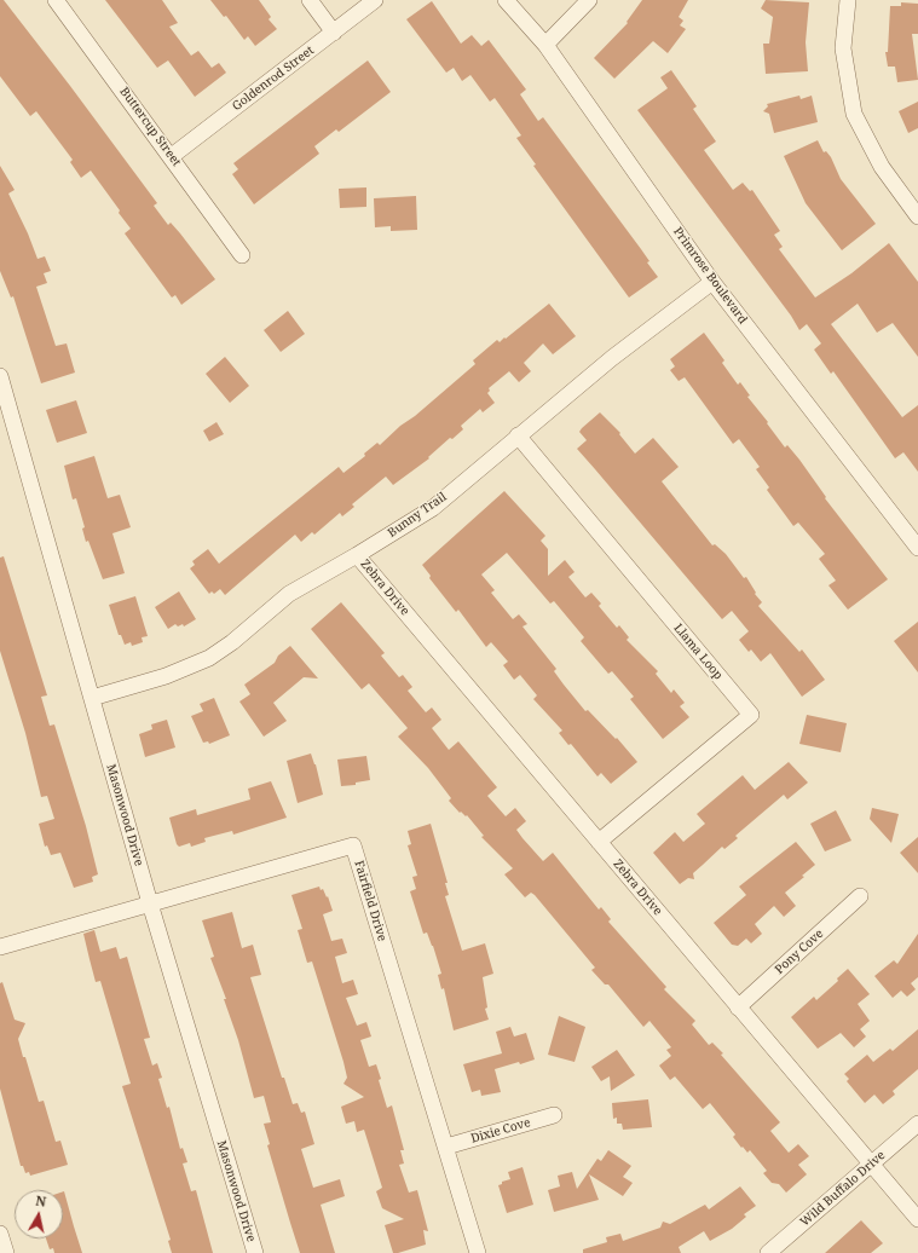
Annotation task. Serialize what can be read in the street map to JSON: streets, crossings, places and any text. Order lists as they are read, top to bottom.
{
  "streets": {
    "street": [
      "Goldenrod Street",
      "Buttercup Street",
      "Primrose Boulevard",
      "Bunny Trail",
      "Zebra Drive",
      "Llama Loop",
      "Masonwood Drive",
      "Fairfield Drive",
      "Pony Cove",
      "Dixie Cove",
      "Wild Buffalo Drive"
    ]
  },
  "crossings": [
    ["Goldenrod Street", "Buttercup Street"],
    ["Primrose Boulevard", "Bunny Trail"],
    ["Bunny Trail", "Zebra Drive"],
    ["Bunny Trail", "Llama Loop"],
    ["Bunny Trail", "Masonwood Drive"],
    ["Zebra Drive", "Llama Loop"],
    ["Zebra Drive", "Pony Cove"],
    ["Zebra Drive", "Wild Buffalo Drive"],
    ["Masonwood Drive", "Fairfield Drive"],
    ["Fairfield Drive", "Dixie Cove"]
  ],
  "north": "top"
}
